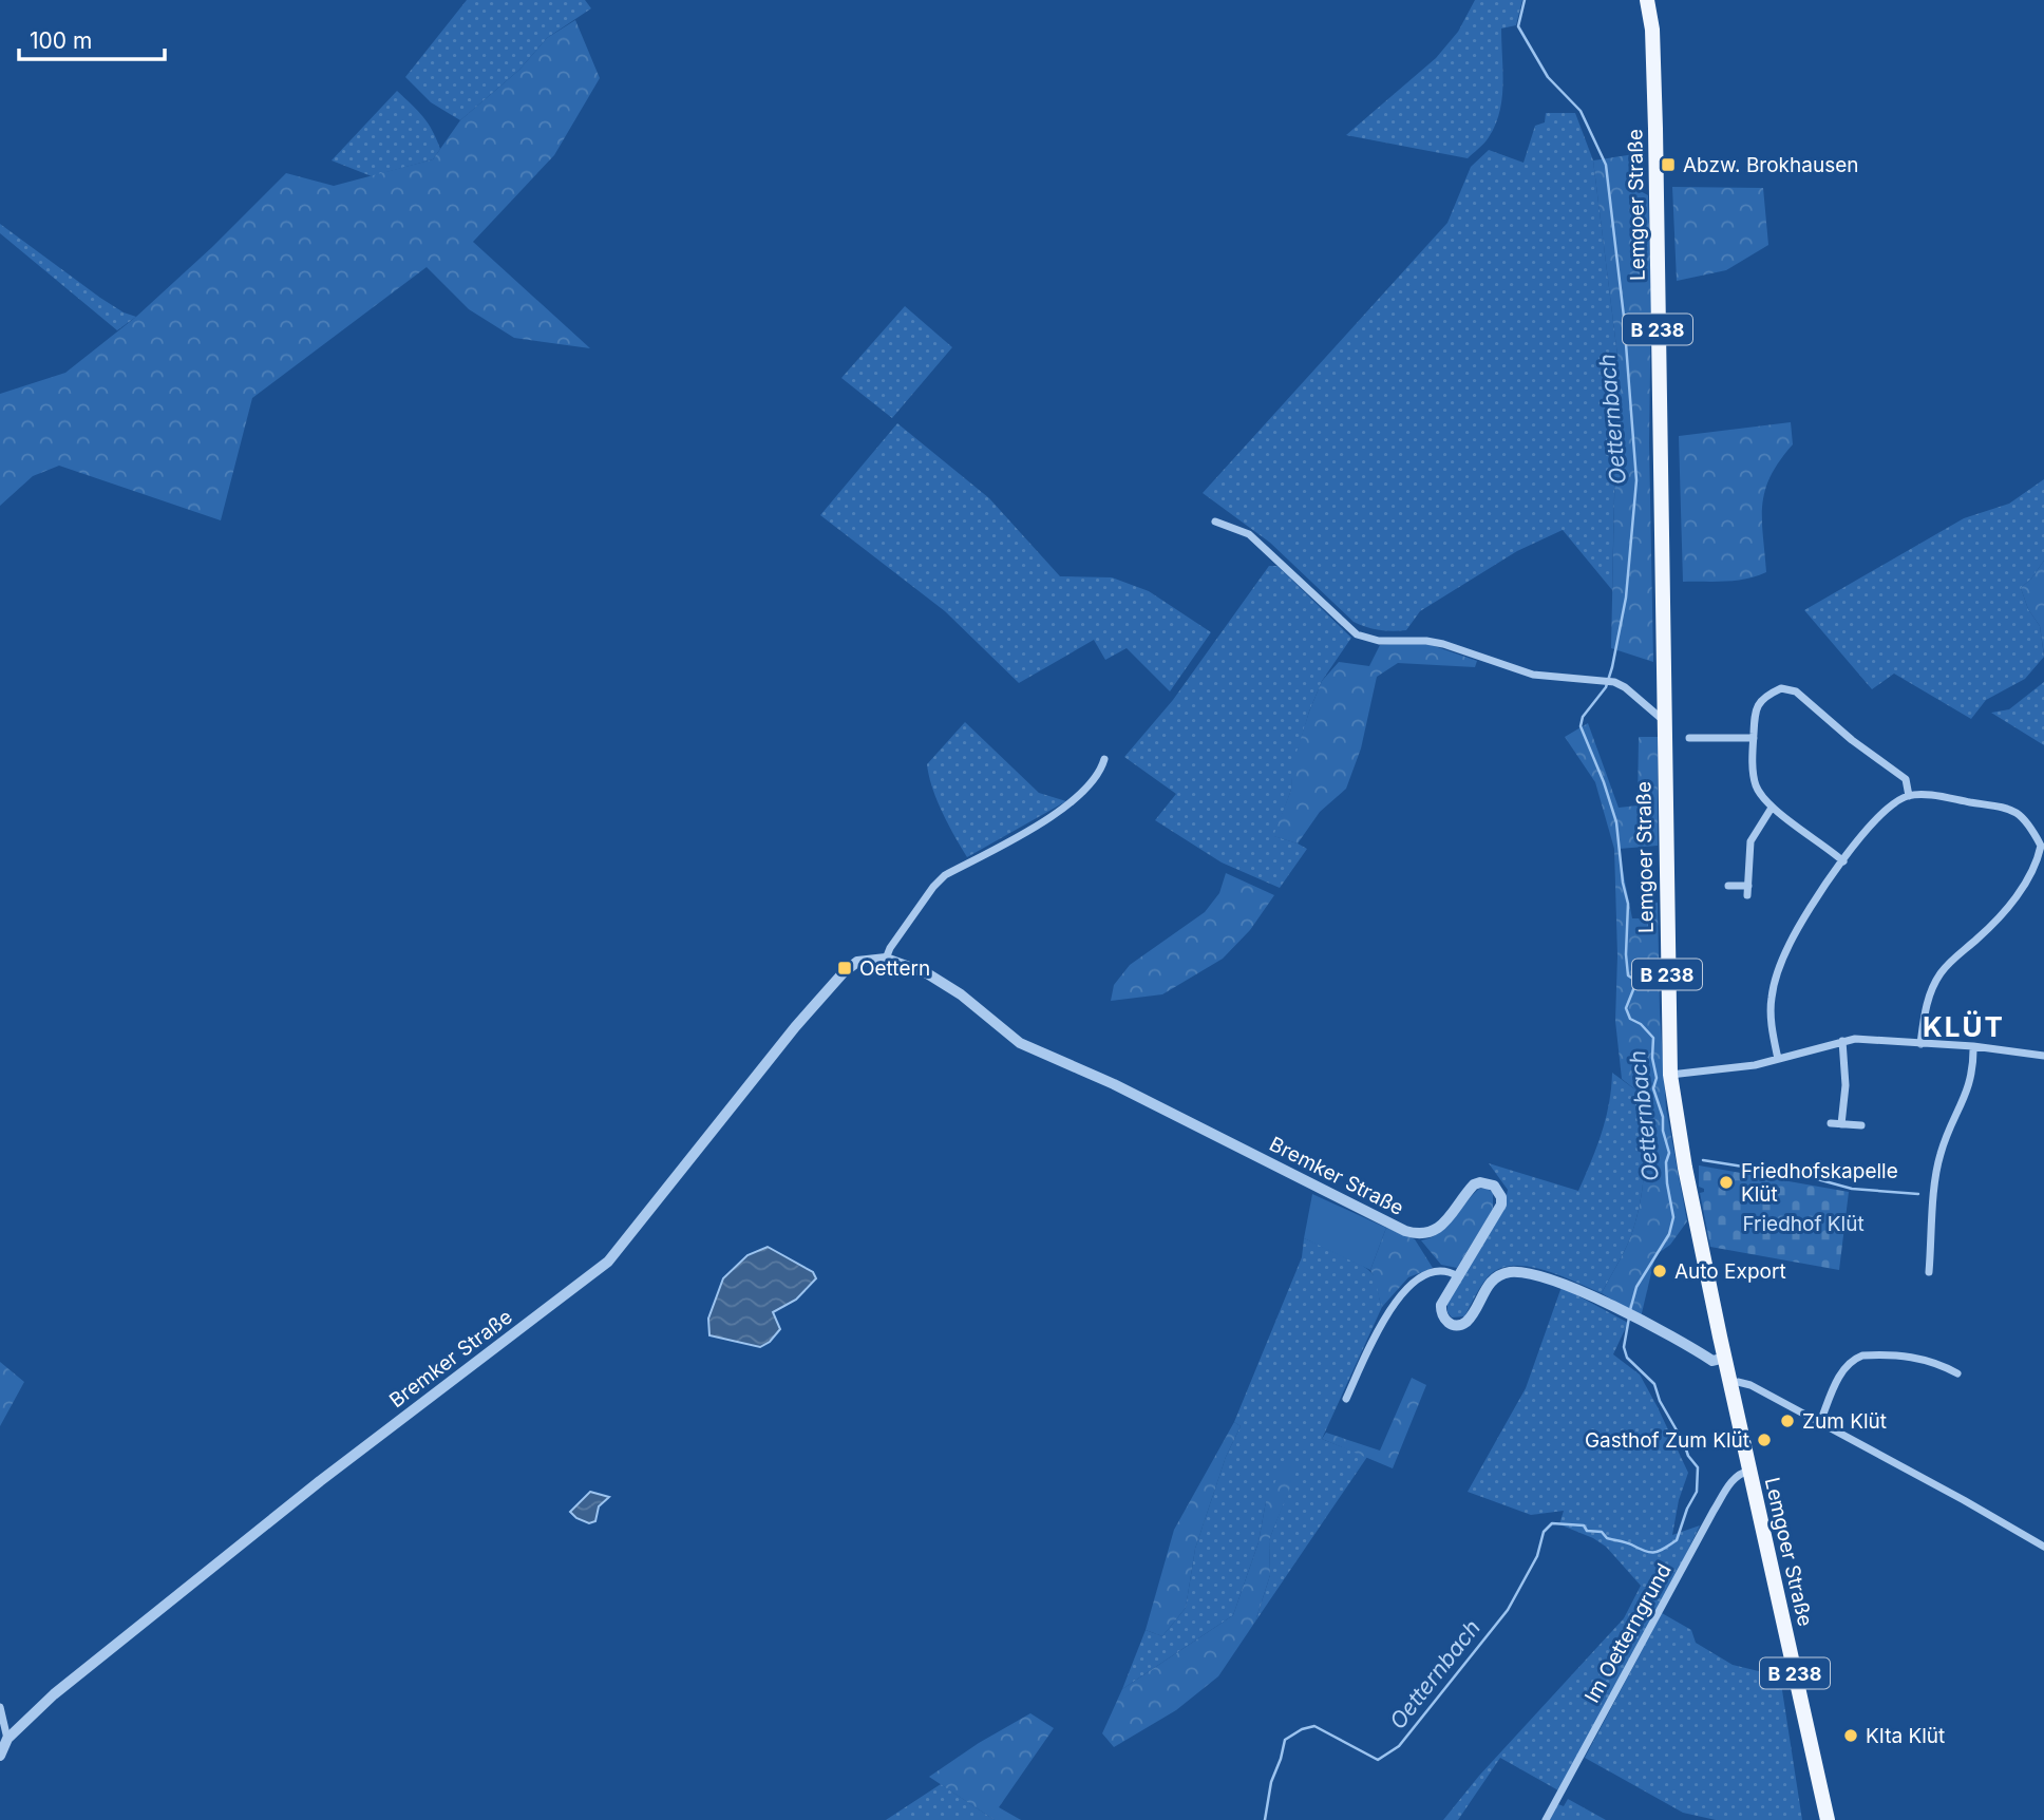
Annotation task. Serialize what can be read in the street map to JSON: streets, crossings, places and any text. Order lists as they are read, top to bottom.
{
  "streets": {
    "main road": ["Lemgoer Straße", "B 238"],
    "street": ["Bremker Straße", "Im Oetterngrund"]
  },
  "crossings": [
    ["Lemgoer Straße", "Bremker Straße"],
    ["Lemgoer Straße", "Im Oetterngrund"]
  ],
  "districts": ["KLÜT"],
  "water": ["Oetternbach"],
  "parks": ["Friedhof Klüt"],
  "places": {
    "transit": ["Abzw. Brokhausen", "Oettern"],
    "other": [
      "Friedhofskapelle Klüt",
      "Auto Export",
      "Zum Klüt",
      "Gasthof Zum Klüt",
      "KIta Klüt"
    ]
  },
  "scale_bar": "100 m"
}
